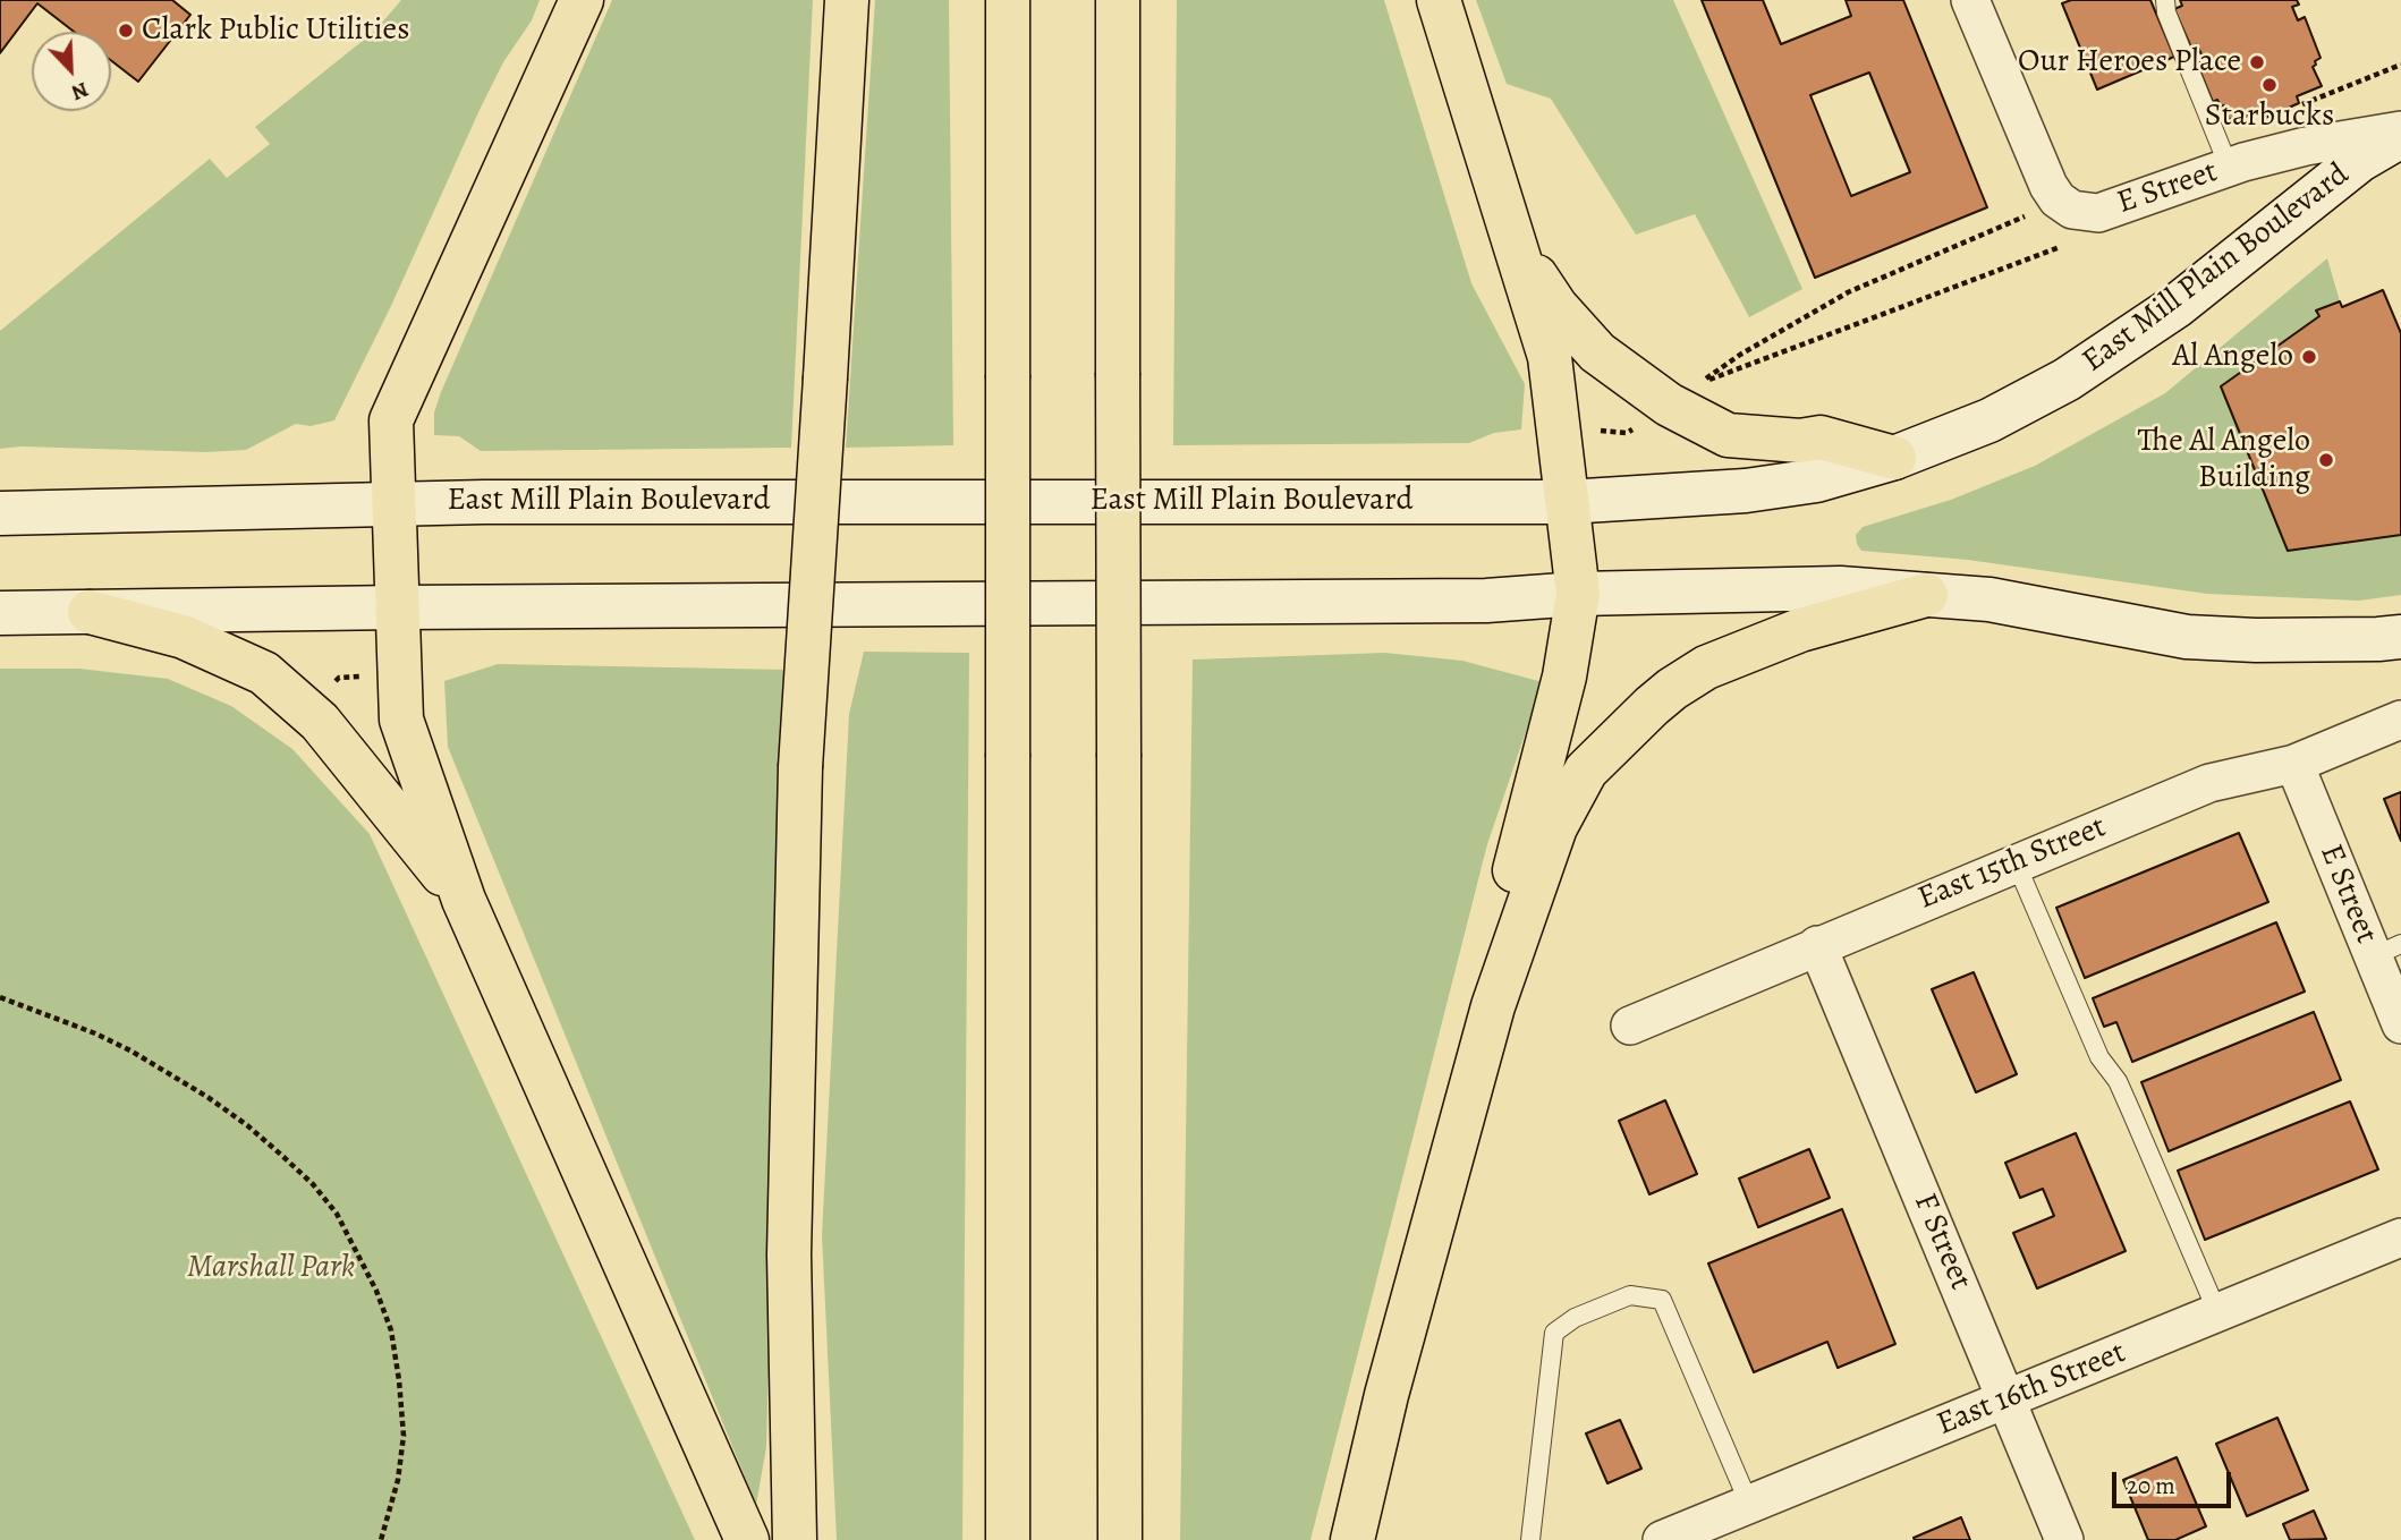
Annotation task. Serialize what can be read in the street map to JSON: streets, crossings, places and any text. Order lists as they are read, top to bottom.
{
  "streets": {
    "main road": ["East Mill Plain Boulevard"],
    "street": [
      "E Street",
      "East 15th Street",
      "F Street",
      "East 16th Street"
    ]
  },
  "crossings": [
    ["E Street", "East Mill Plain Boulevard"],
    ["E Street", "East 15th Street"],
    ["East 15th Street", "F Street"],
    ["F Street", "East 16th Street"]
  ],
  "parks": ["Marshall Park"],
  "places": [
    "Clark Public Utilities",
    "Our Heroes Place",
    "Starbucks",
    "Al Angelo",
    "The Al Angelo Building"
  ],
  "scale_bar": "20 m",
  "north": "bottom right"
}
